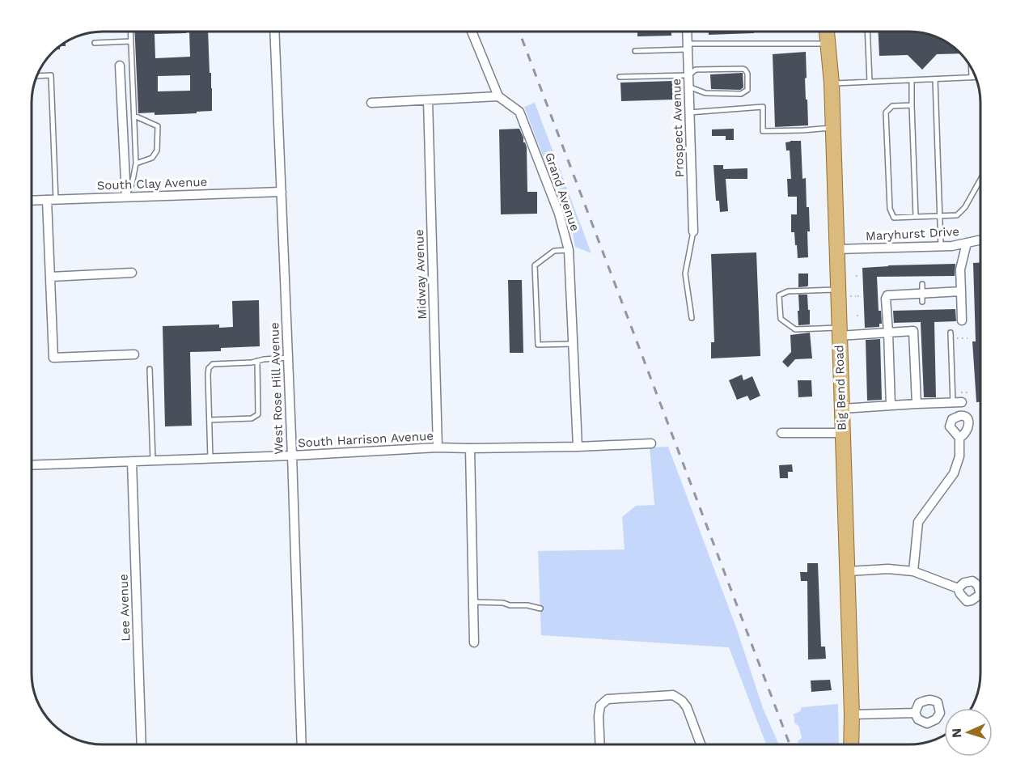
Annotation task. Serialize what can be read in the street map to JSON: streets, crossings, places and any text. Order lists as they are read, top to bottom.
{
  "streets": {
    "main road": ["Big Bend Road"],
    "street": [
      "Prospect Avenue",
      "South Clay Avenue",
      "Grand Avenue",
      "Maryhurst Drive",
      "Midway Avenue",
      "West Rose Hill Avenue",
      "South Harrison Avenue",
      "Lee Avenue"
    ]
  },
  "crossings": [
    ["South Clay Avenue", "West Rose Hill Avenue"],
    ["Grand Avenue", "South Harrison Avenue"],
    ["Maryhurst Drive", "Big Bend Road"],
    ["Midway Avenue", "South Harrison Avenue"],
    ["West Rose Hill Avenue", "South Harrison Avenue"],
    ["South Harrison Avenue", "Lee Avenue"]
  ],
  "north": "left"
}
